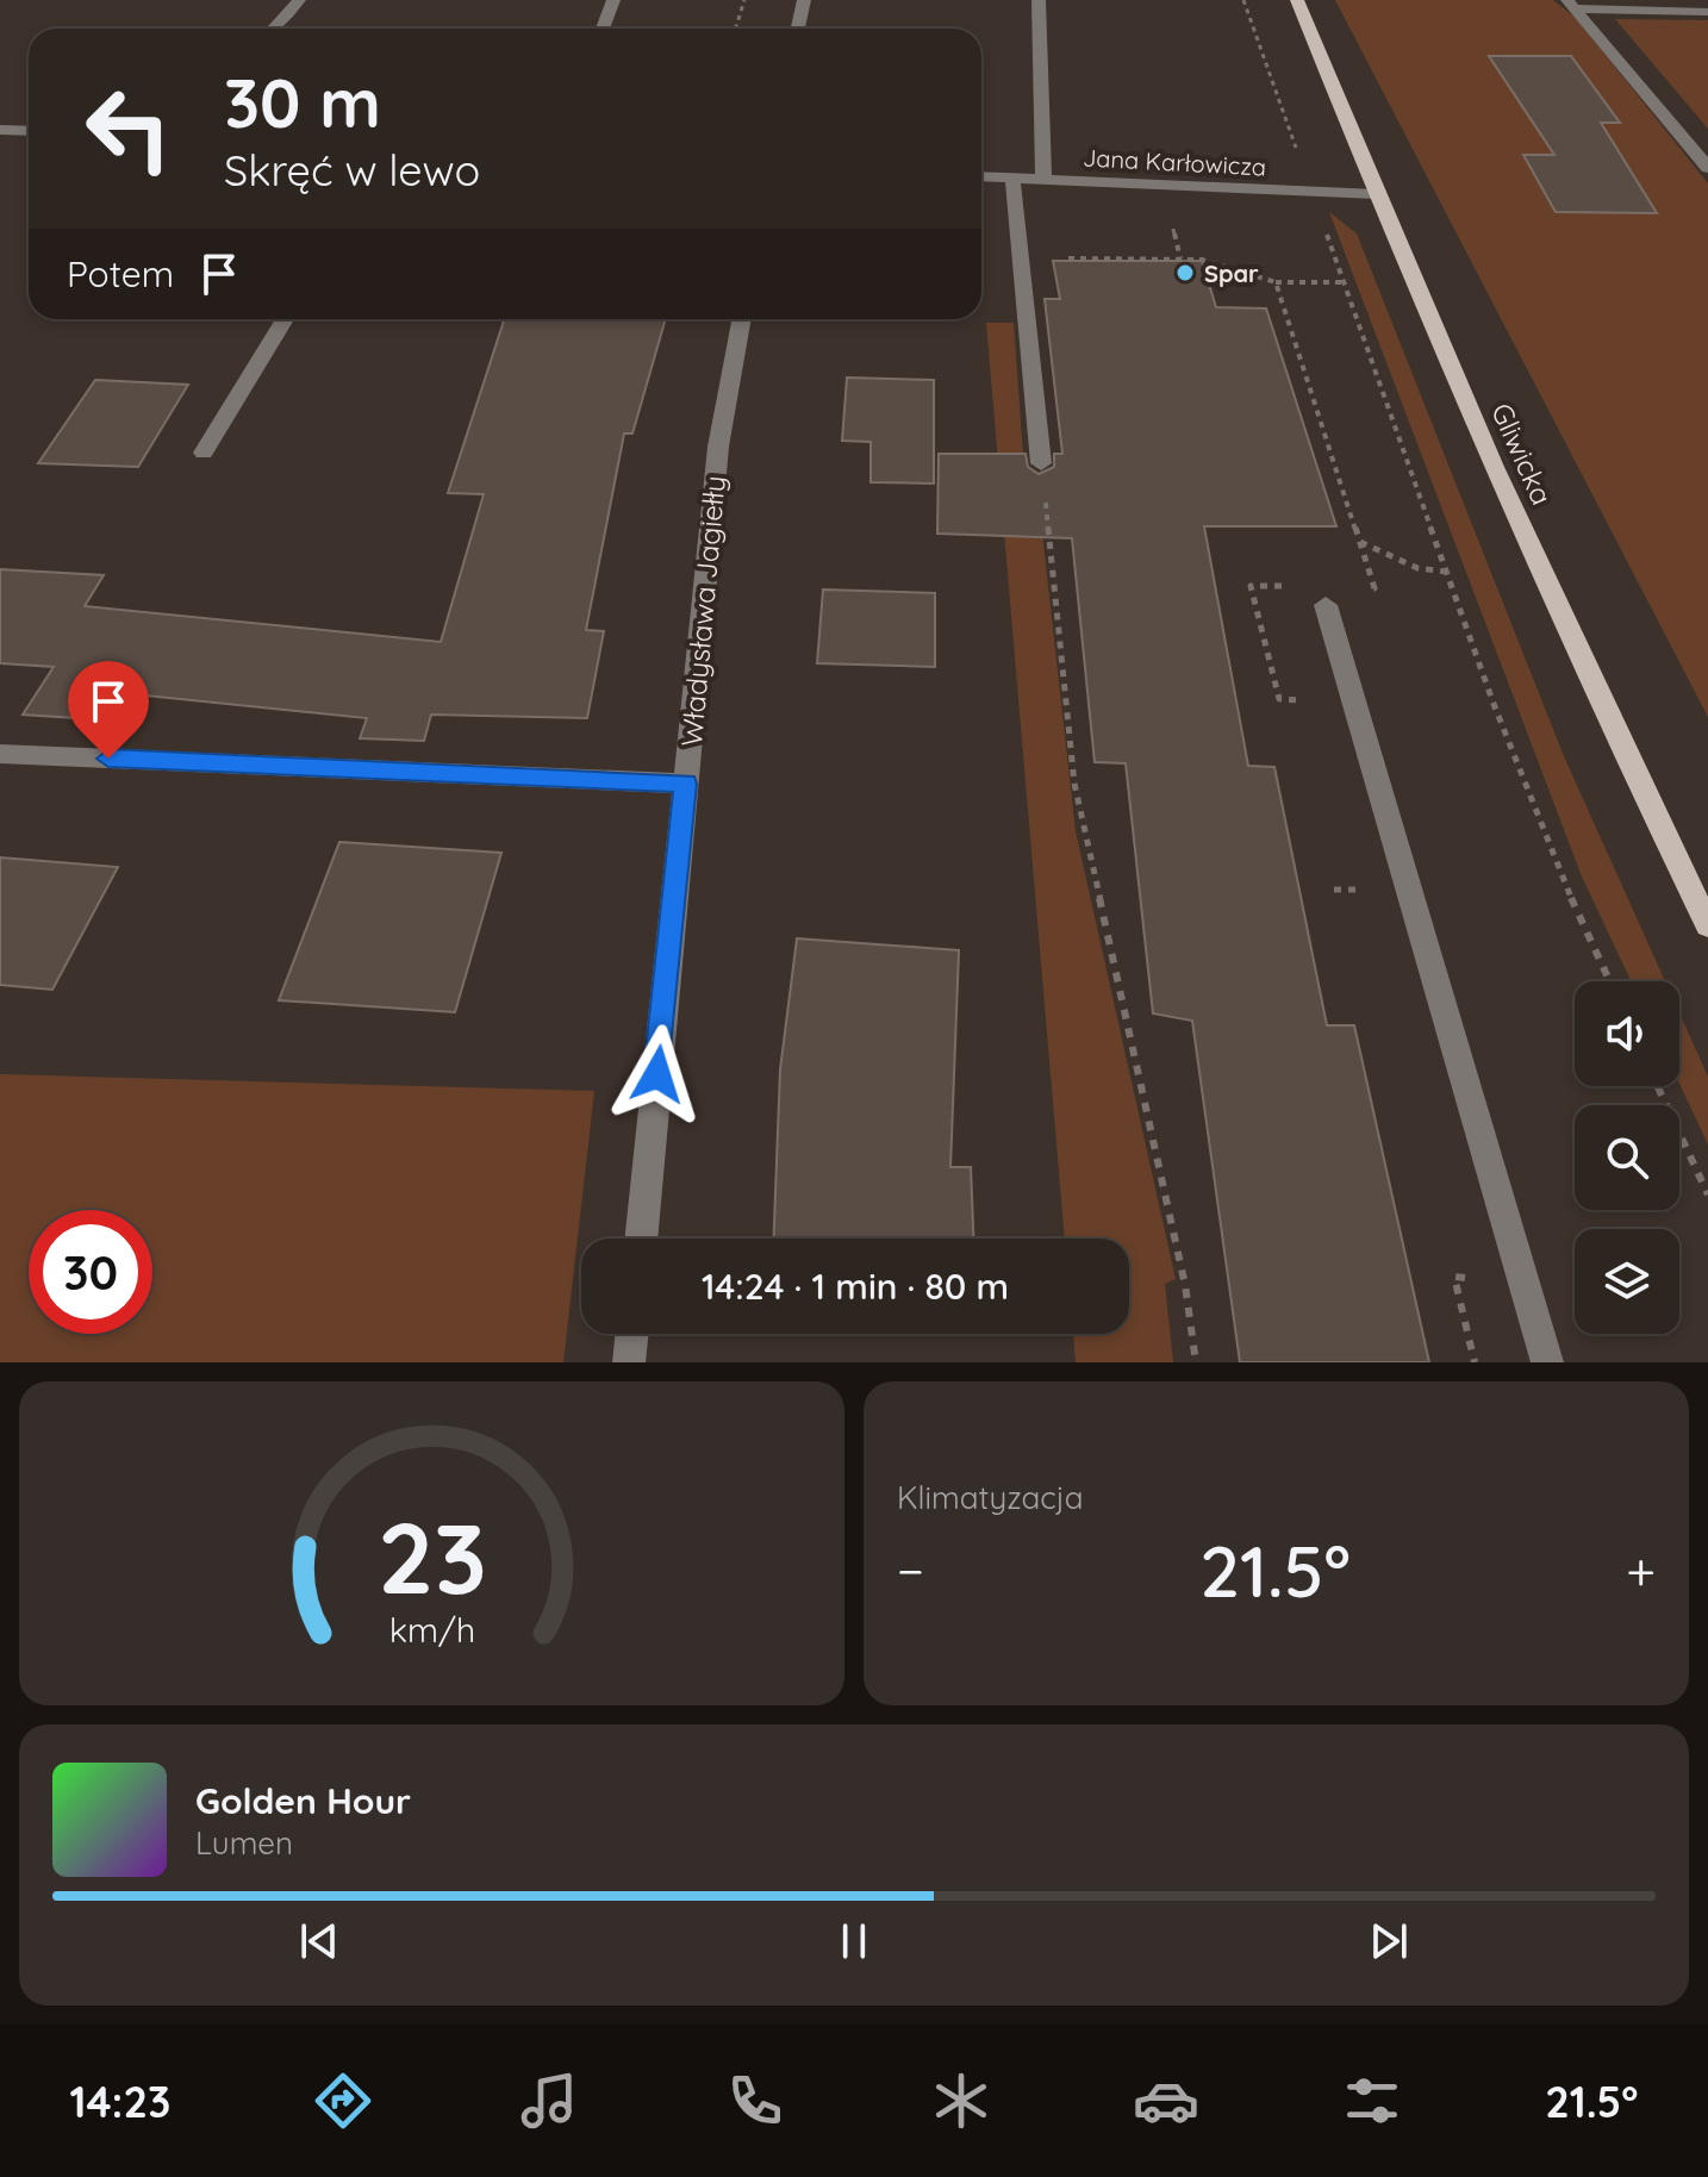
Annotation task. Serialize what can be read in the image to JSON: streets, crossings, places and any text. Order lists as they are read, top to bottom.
{
  "streets": {
    "main road": ["Gliwicka"],
    "street": ["Jana Karłowicza", "Władysława Jagiełły"]
  },
  "crossings": [
    ["Jana Karłowicza", "Gliwicka"]
  ],
  "places": ["Spar"],
  "page": {
    "turn": ["30 m", "Skręć w lewo"],
    "then": "Potem",
    "limit": "30",
    "trip": "14:24 · 1 min · 80 m",
    "tile": "Klimatyzacja",
    "heat": ["−", "21.5°", "+"],
    "song": ["Golden Hour", "Lumen"],
    "tabs": ["14:23", "21.5°"],
    "gauge": ["23", "km/h"]
  }
}
